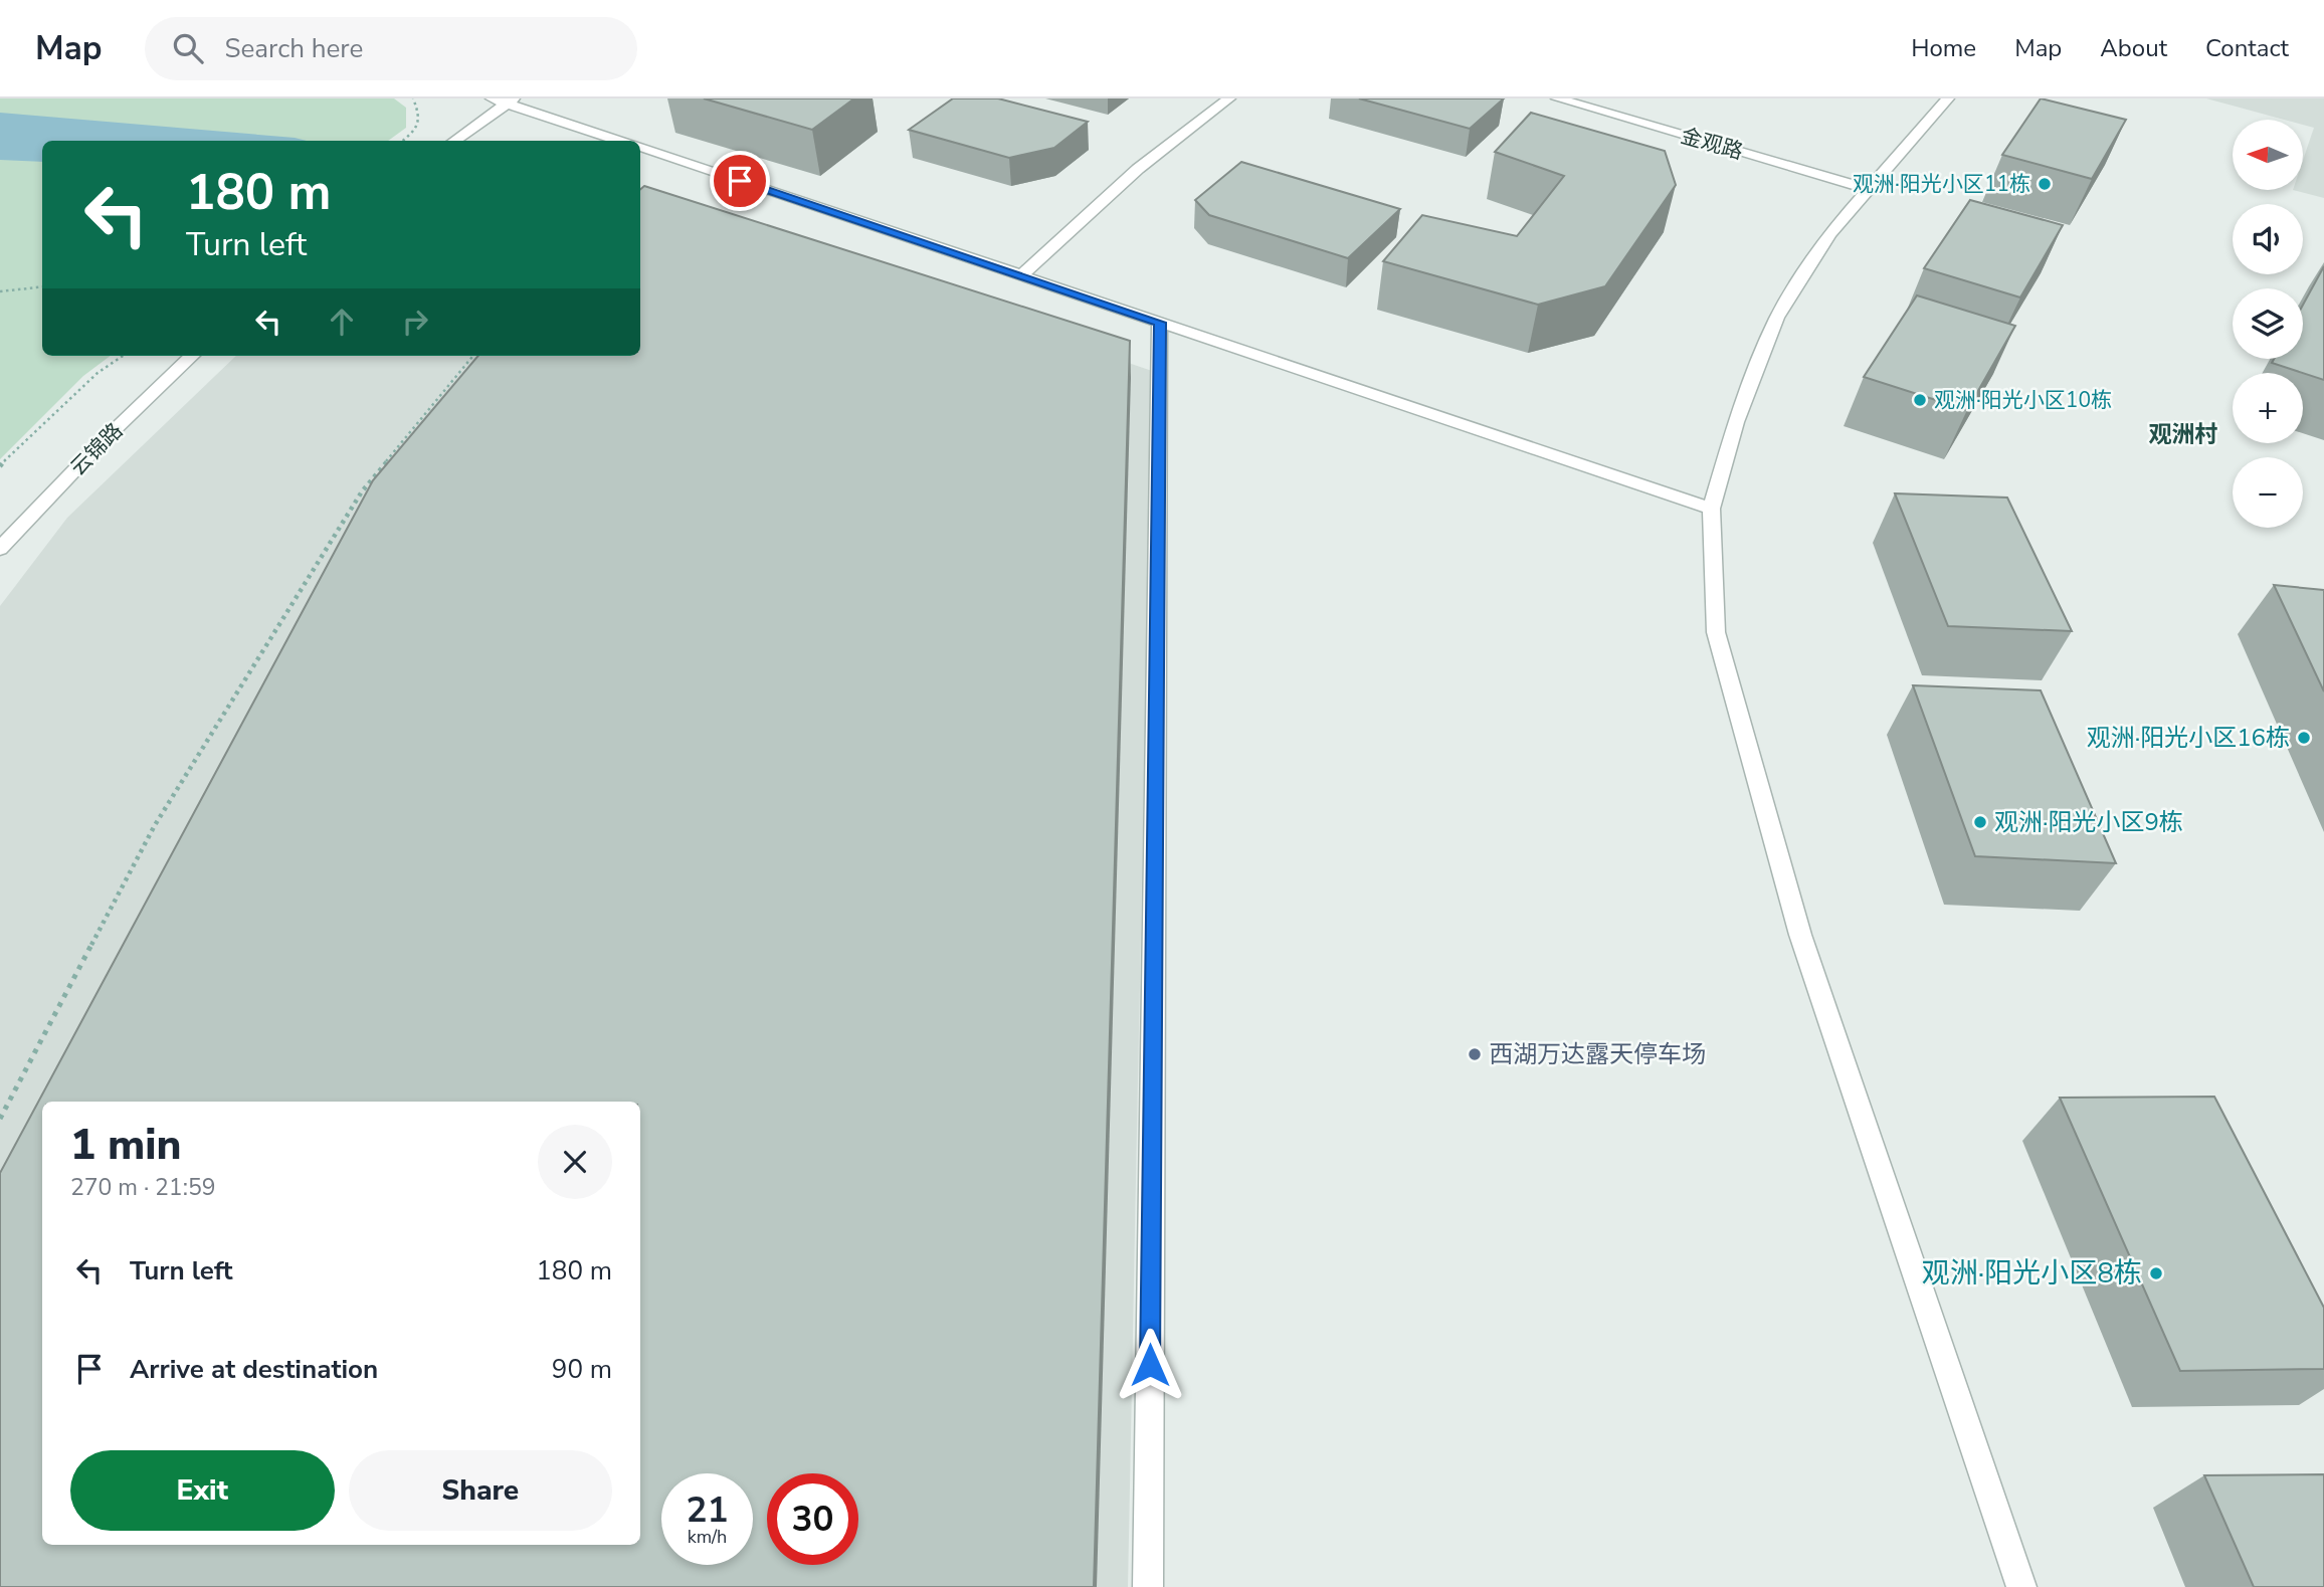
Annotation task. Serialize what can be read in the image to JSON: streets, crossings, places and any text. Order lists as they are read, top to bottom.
{
  "streets": {
    "street": ["金观路", "云锦路"]
  },
  "districts": ["观洲村"],
  "places": [
    "观洲·阳光小区11栋",
    "观洲·阳光小区10栋",
    "观洲·阳光小区16栋",
    "观洲·阳光小区9栋",
    "西湖万达露天停车场",
    "观洲·阳光小区8栋"
  ],
  "north": "left",
  "page": {
    "header": "Map",
    "search": "Search here",
    "nav": [
      "Home",
      "Map",
      "About",
      "Contact"
    ],
    "map_buttons": ["+", "−"],
    "turn": ["180 m", "Turn left"],
    "heading": ["1 min", "270 m · 21:59"],
    "list": [
      {
        "name": "Turn left",
        "value": "180 m"
      },
      {
        "name": "Arrive at destination",
        "value": "90 m"
      }
    ],
    "buttons": ["Exit", "Share"],
    "speed": "21 km/h",
    "limit": "30"
  }
}
